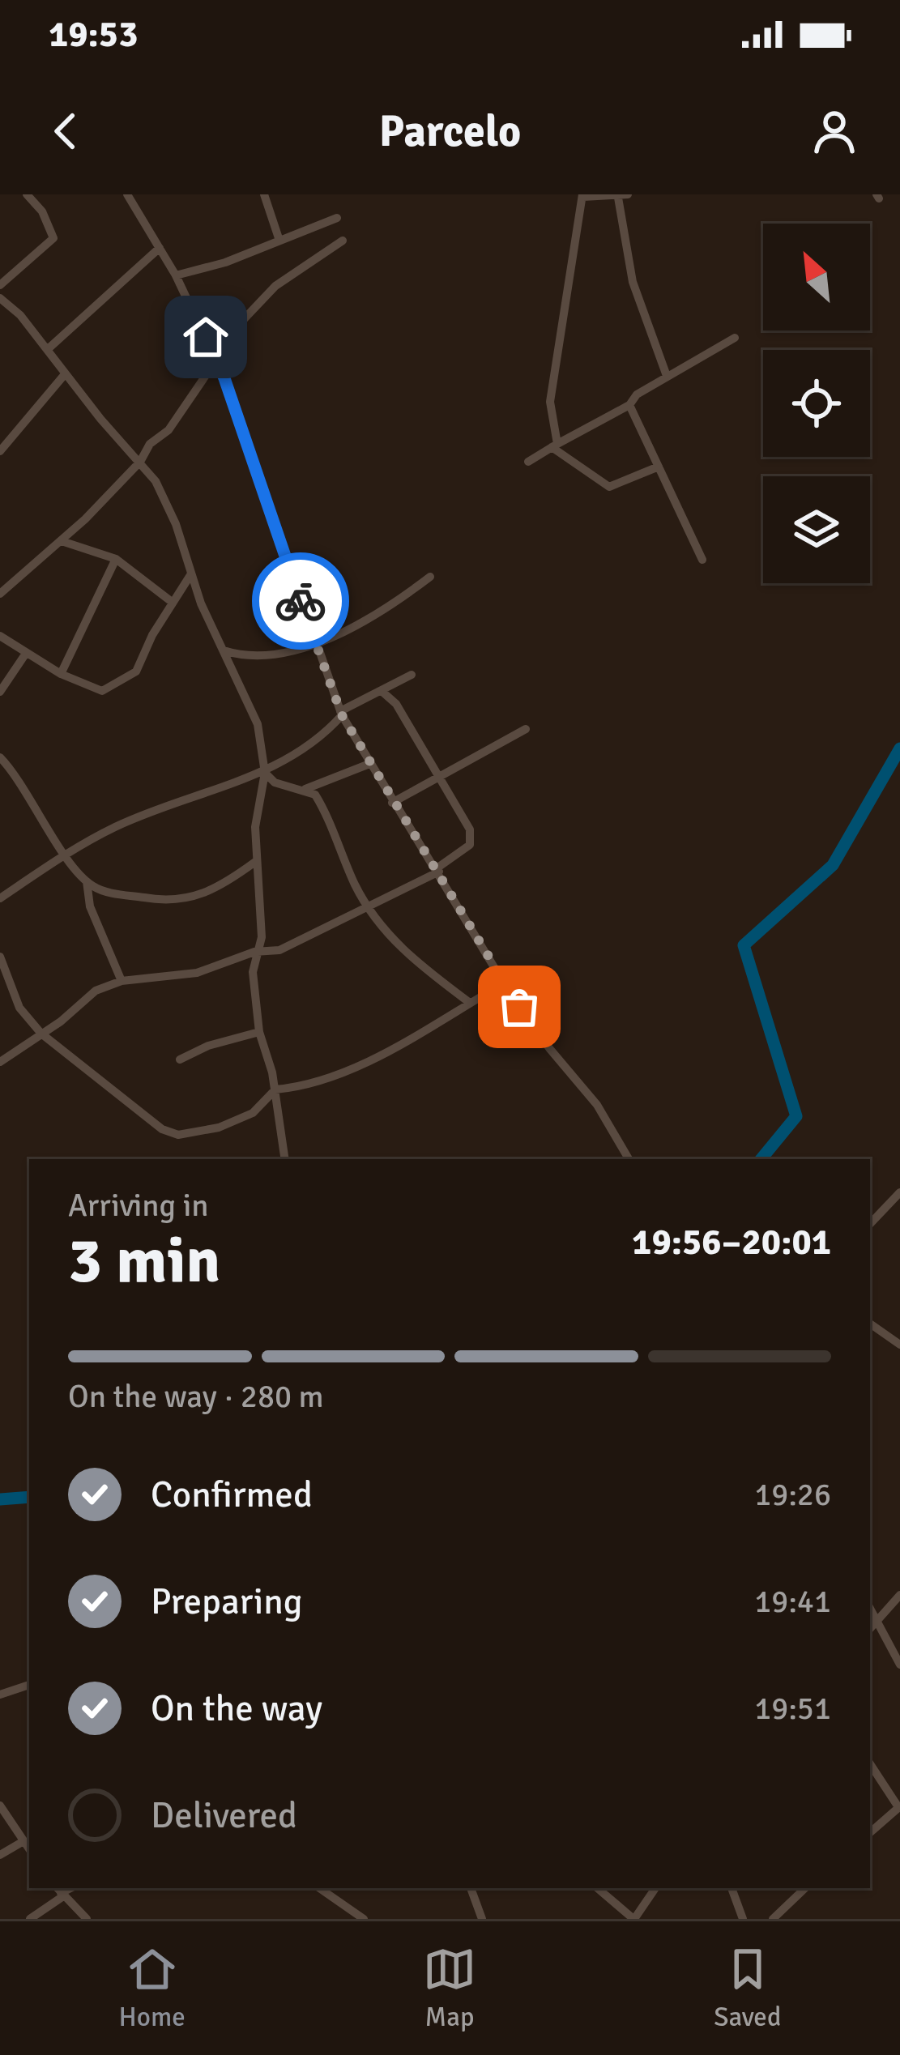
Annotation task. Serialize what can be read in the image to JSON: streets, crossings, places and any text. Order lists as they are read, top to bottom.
{
  "north": "top left",
  "page": {
    "status": "19:53",
    "header": "Parcelo",
    "heading": ["3 min", "Arriving in", "19:56–20:01"],
    "bar": "On the way · 280 m",
    "list": [
      ["Confirmed", "19:26"],
      ["Preparing", "19:41"],
      ["On the way", "19:51"],
      "Delivered"
    ],
    "tabs": ["Home", "Map", "Saved"]
  }
}
